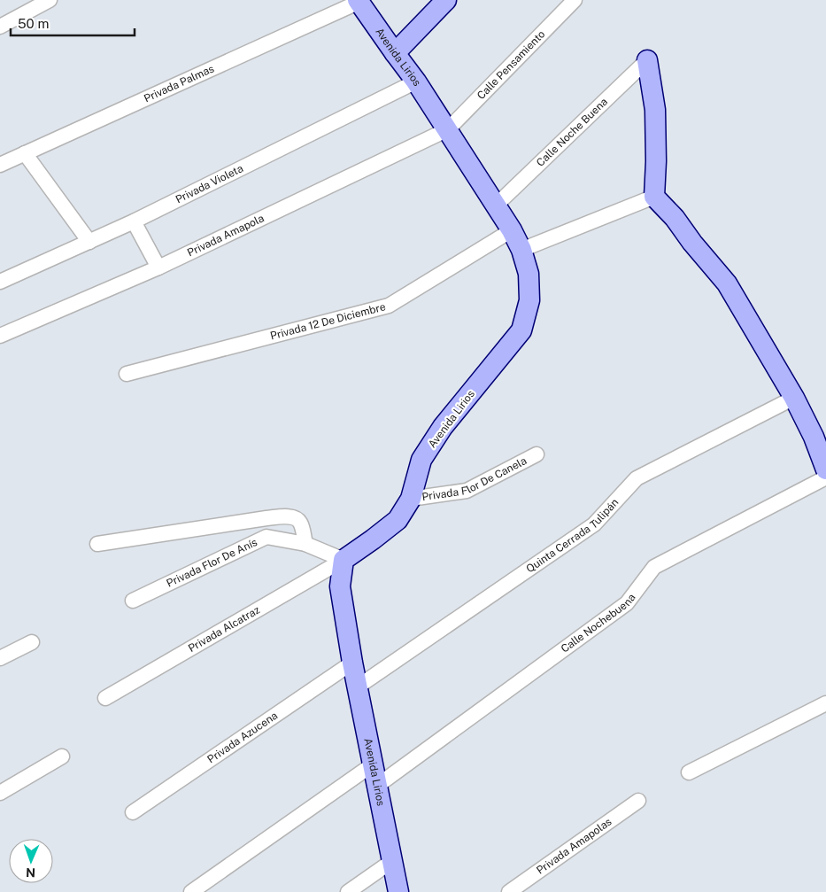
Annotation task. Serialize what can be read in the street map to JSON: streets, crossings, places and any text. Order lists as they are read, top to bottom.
{
  "streets": {
    "main road": ["Avenida Lirios"],
    "street": [
      "Calle Pensamiento",
      "Privada Palmas",
      "Calle Noche Buena",
      "Privada Violeta",
      "Privada Amapola",
      "Privada 12 De Diciembre",
      "Privada Flor De Canela",
      "Quinta Cerrada Tulipán",
      "Privada Flor De Anís",
      "Calle Nochebuena",
      "Privada Alcatraz",
      "Privada Azucena",
      "Privada Amapolas"
    ]
  },
  "crossings": [
    ["Avenida Lirios", "Calle Pensamiento"],
    ["Avenida Lirios", "Privada Palmas"],
    ["Avenida Lirios", "Calle Noche Buena"],
    ["Avenida Lirios", "Privada Violeta"],
    ["Avenida Lirios", "Privada Amapola"],
    ["Avenida Lirios", "Privada 12 De Diciembre"],
    ["Avenida Lirios", "Privada Flor De Canela"],
    ["Avenida Lirios", "Quinta Cerrada Tulipán"],
    ["Avenida Lirios", "Privada Flor De Anís"],
    ["Avenida Lirios", "Calle Nochebuena"],
    ["Avenida Lirios", "Privada Alcatraz"],
    ["Avenida Lirios", "Privada Azucena"],
    ["Calle Pensamiento", "Privada Amapola"],
    ["Privada Flor De Anís", "Privada Alcatraz"]
  ],
  "scale_bar": "50 m",
  "north": "bottom"
}
